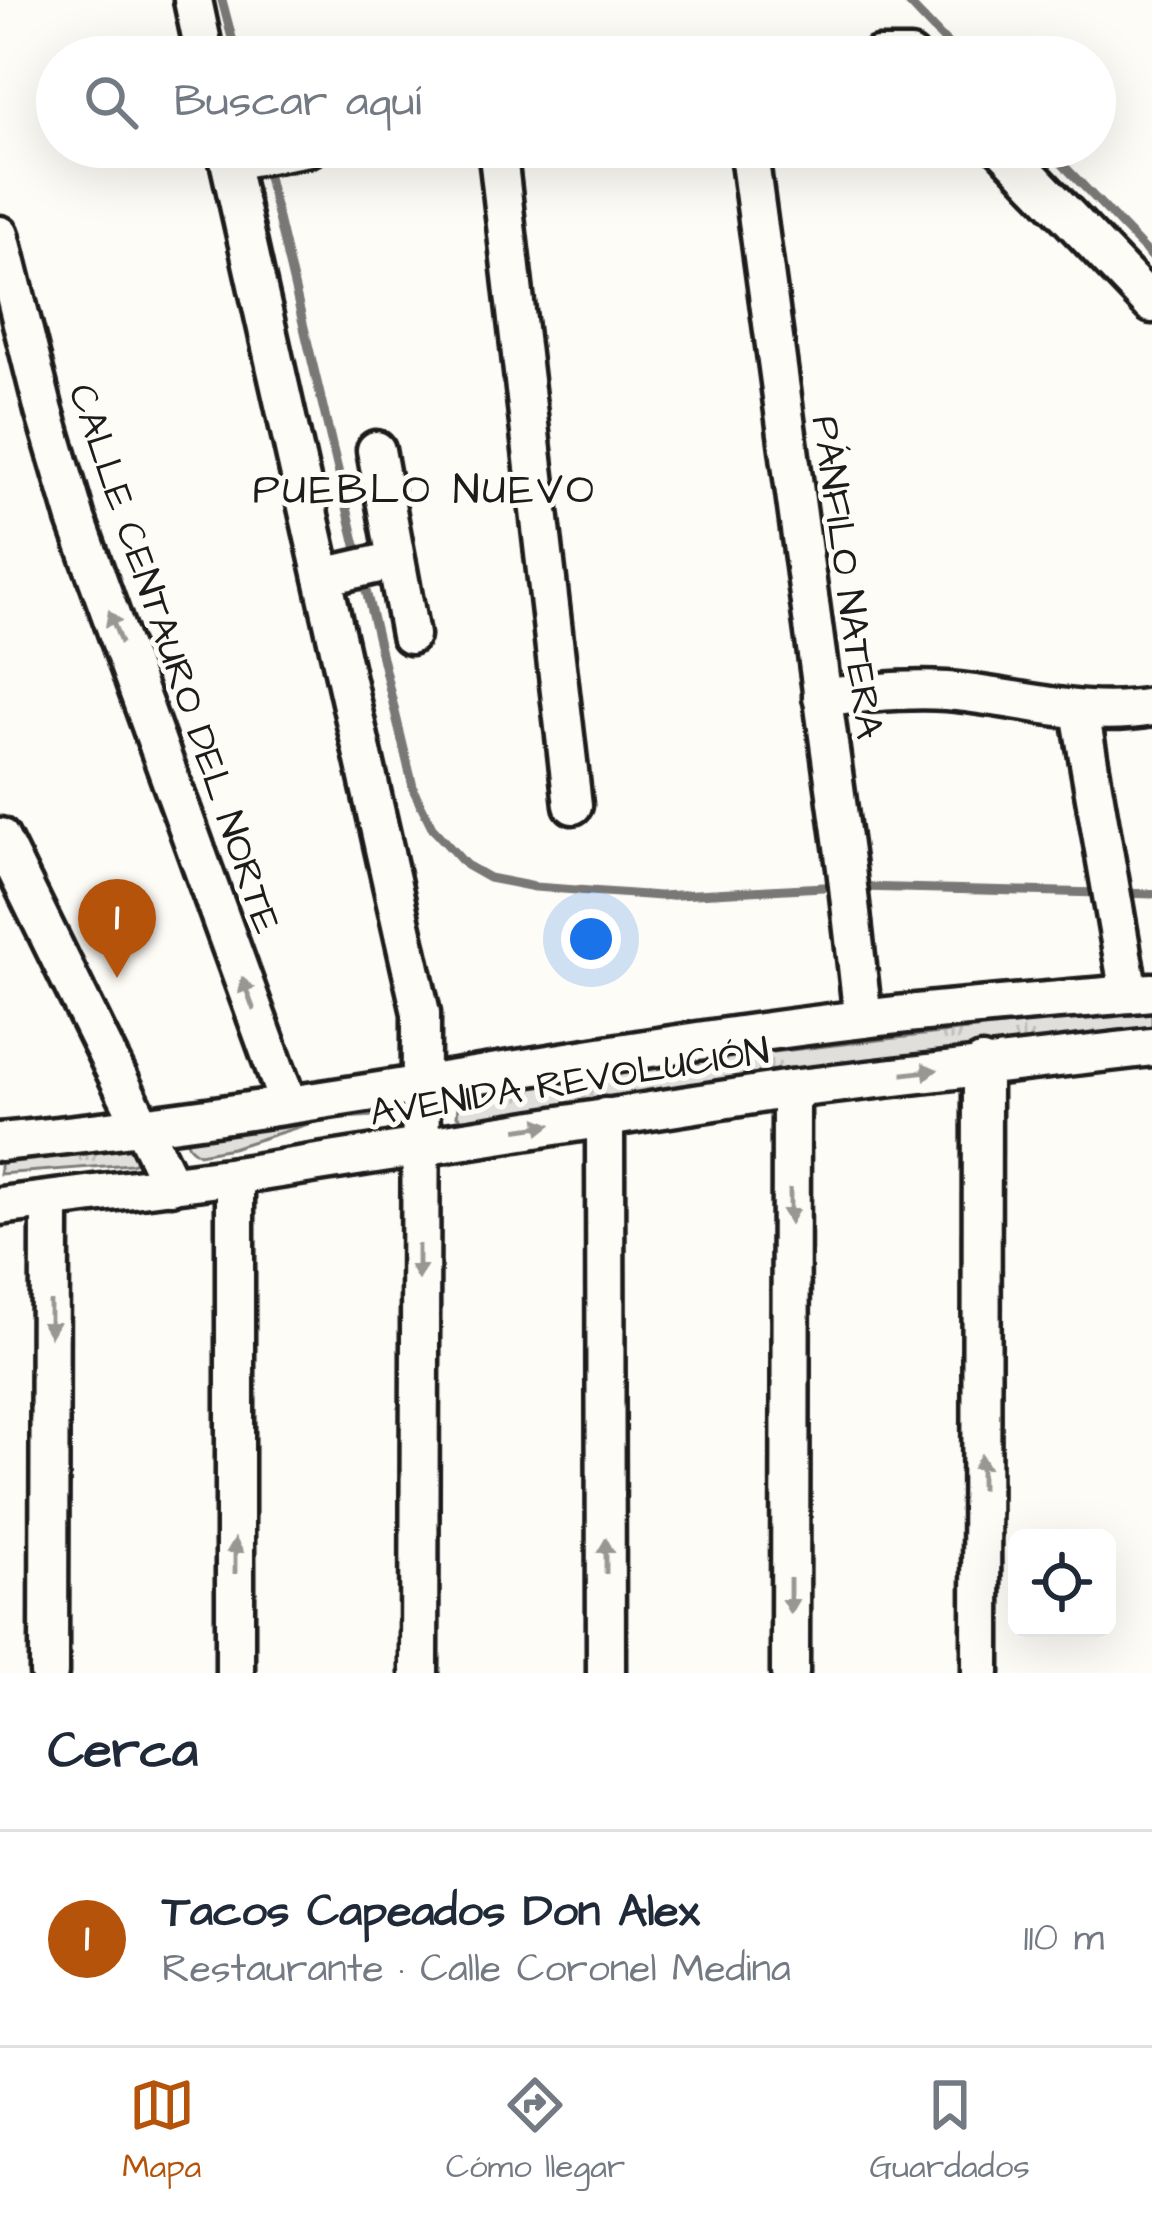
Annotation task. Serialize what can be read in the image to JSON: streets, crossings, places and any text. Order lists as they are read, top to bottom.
{
  "streets": {
    "street": ["PÁNFILO NATERA", "CALLE CENTAURO DEL NORTE", "AVENIDA REVOLUCIÓN"]
  },
  "crossings": [
    ["PÁNFILO NATERA", "AVENIDA REVOLUCIÓN"],
    ["CALLE CENTAURO DEL NORTE", "AVENIDA REVOLUCIÓN"]
  ],
  "districts": ["PUEBLO NUEVO"],
  "page": {
    "search": "Buscar aquí",
    "pins": "1",
    "heading": "Cerca",
    "list": [
      {
        "mark": "1",
        "name": "Tacos Capeados Don Alex",
        "note": "Restaurante · Calle Coronel Medina",
        "value": "110 m"
      }
    ],
    "nav": ["Mapa", "Cómo llegar", "Guardados"]
  }
}
